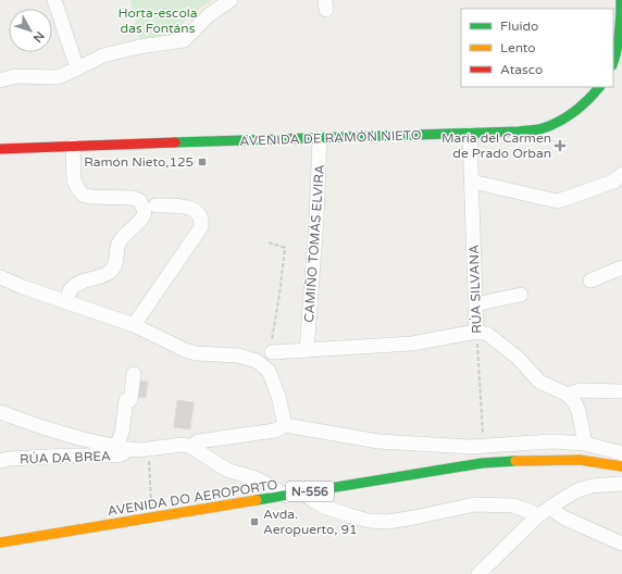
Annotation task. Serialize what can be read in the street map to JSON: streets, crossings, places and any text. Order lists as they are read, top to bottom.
{
  "streets": {
    "main road": ["AVENIDA DE RAMÓN NIETO", "N-556", "AVENIDA DO AEROPORTO"],
    "street": ["CAMIÑO TOMÁS ELVIRA", "RÚA SILVANA", "RÚA DA BREA"]
  },
  "crossings": [
    ["AVENIDA DE RAMÓN NIETO", "CAMIÑO TOMÁS ELVIRA"],
    ["AVENIDA DE RAMÓN NIETO", "RÚA SILVANA"]
  ],
  "parks": ["Horta-escola das Fontáns"],
  "places": {
    "health": ["María del Carmen de Prado Orban"],
    "transit": ["Ramón Nieto,125", "Avda. Aeropuerto, 91"]
  },
  "legend": ["Fluido", "Lento", "Atasco"],
  "north": "bottom right"
}
